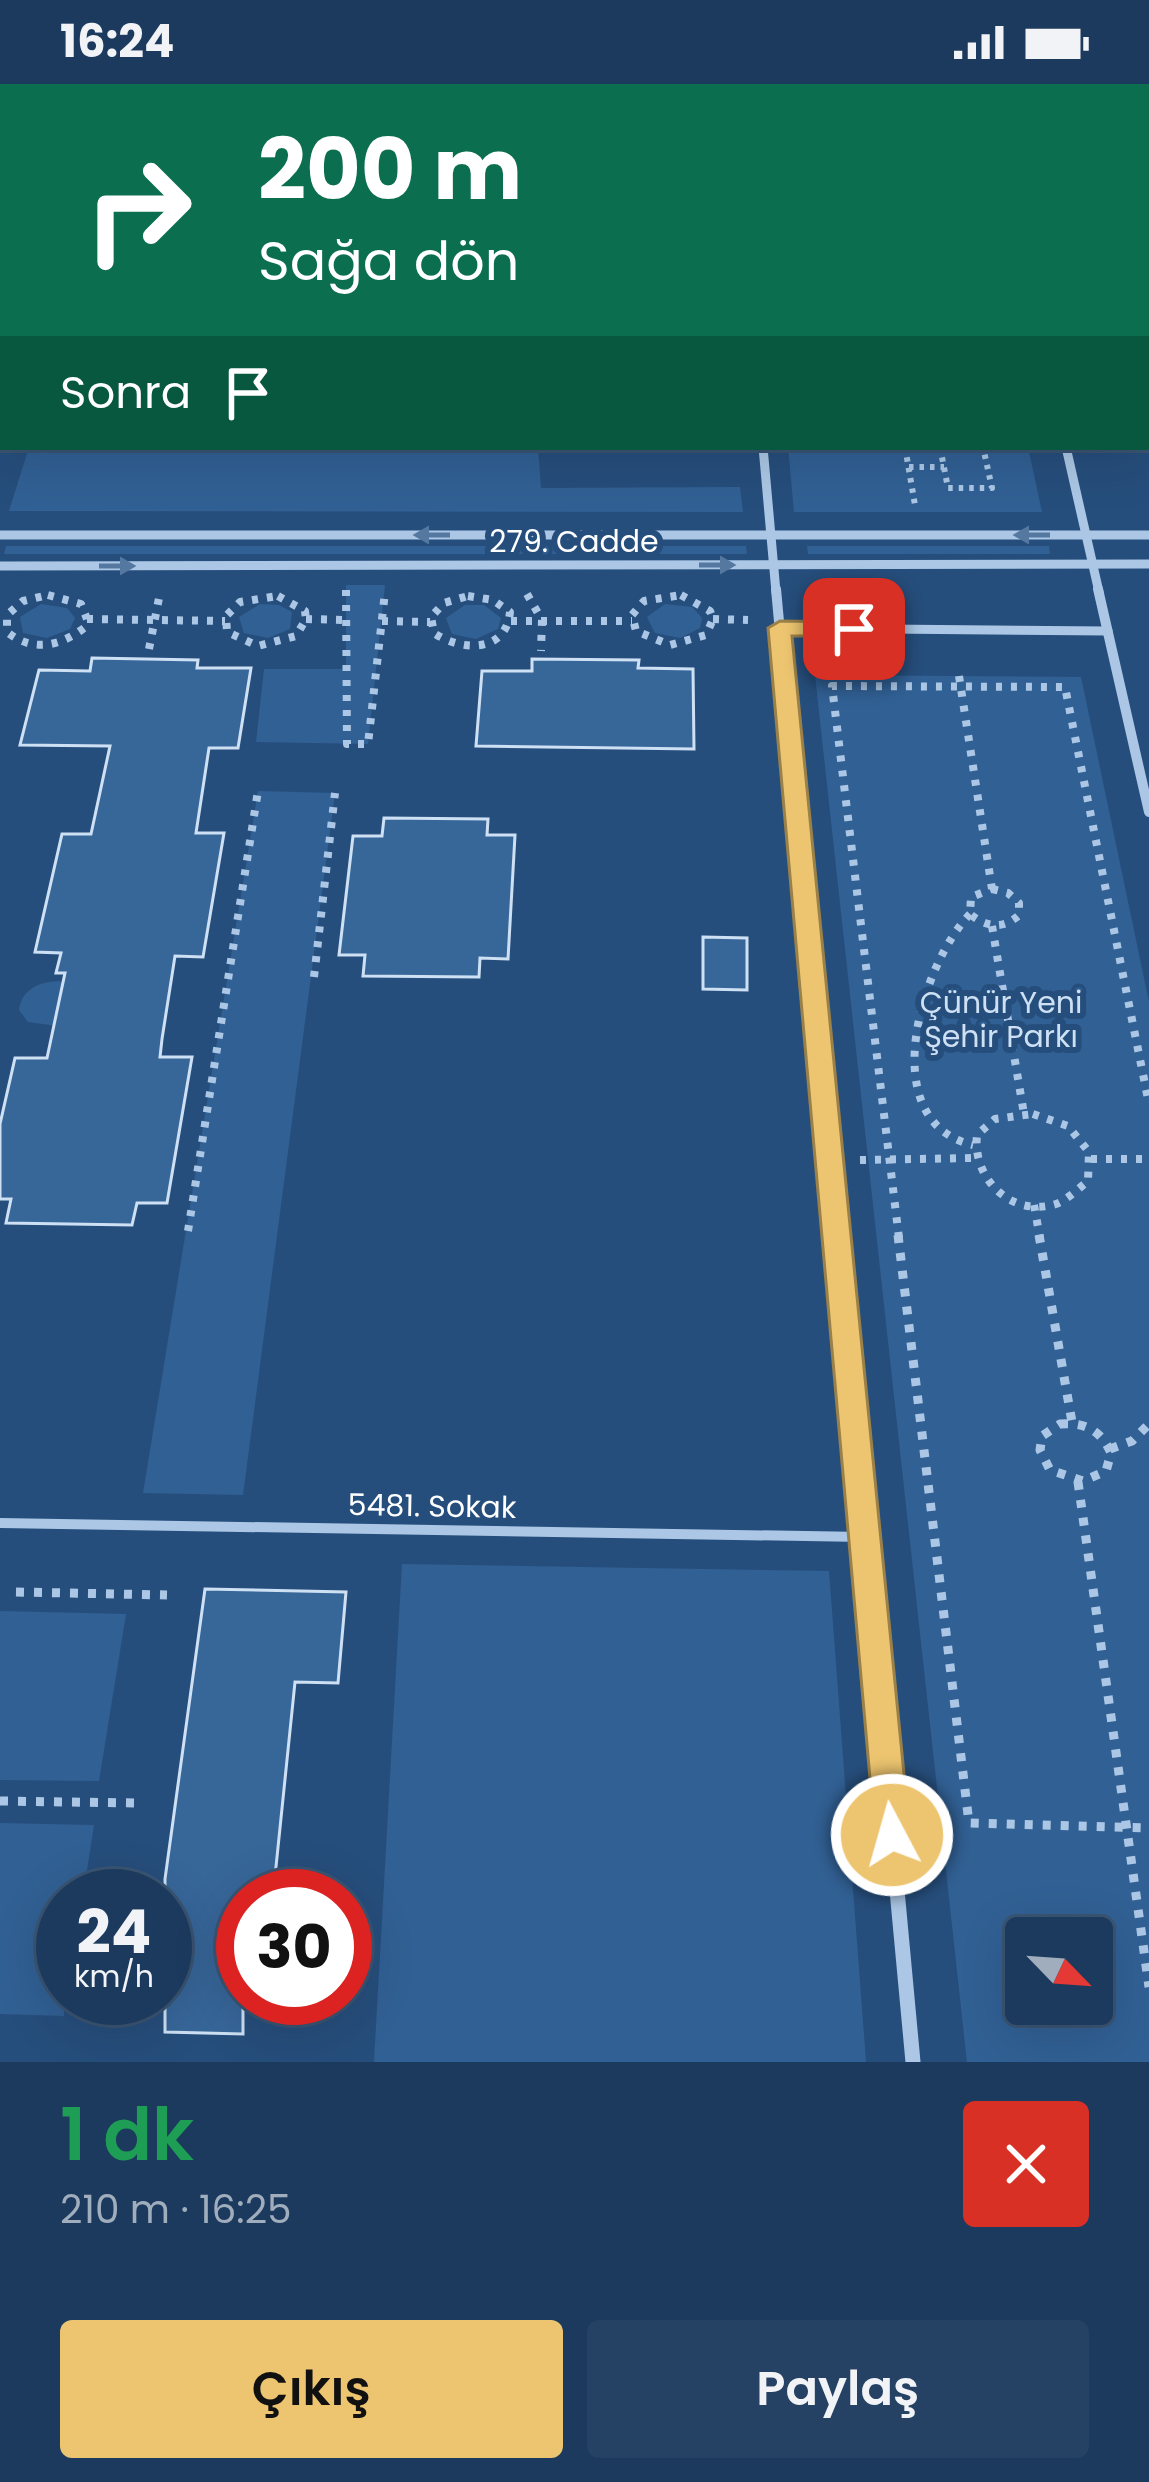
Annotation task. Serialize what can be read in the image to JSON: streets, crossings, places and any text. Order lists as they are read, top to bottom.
{
  "streets": {
    "street": ["279. Cadde"],
    "lane": ["5481. Sokak"]
  },
  "parks": ["Çünür Yeni Şehir Parkı"],
  "north": "bottom right",
  "page": {
    "status": "16:24",
    "turn": ["200 m", "Sağa dön"],
    "then": "Sonra",
    "speed": "24 km/h",
    "limit": "30",
    "heading": ["1 dk", "210 m · 16:25"],
    "buttons": ["Çıkış", "Paylaş"]
  }
}
